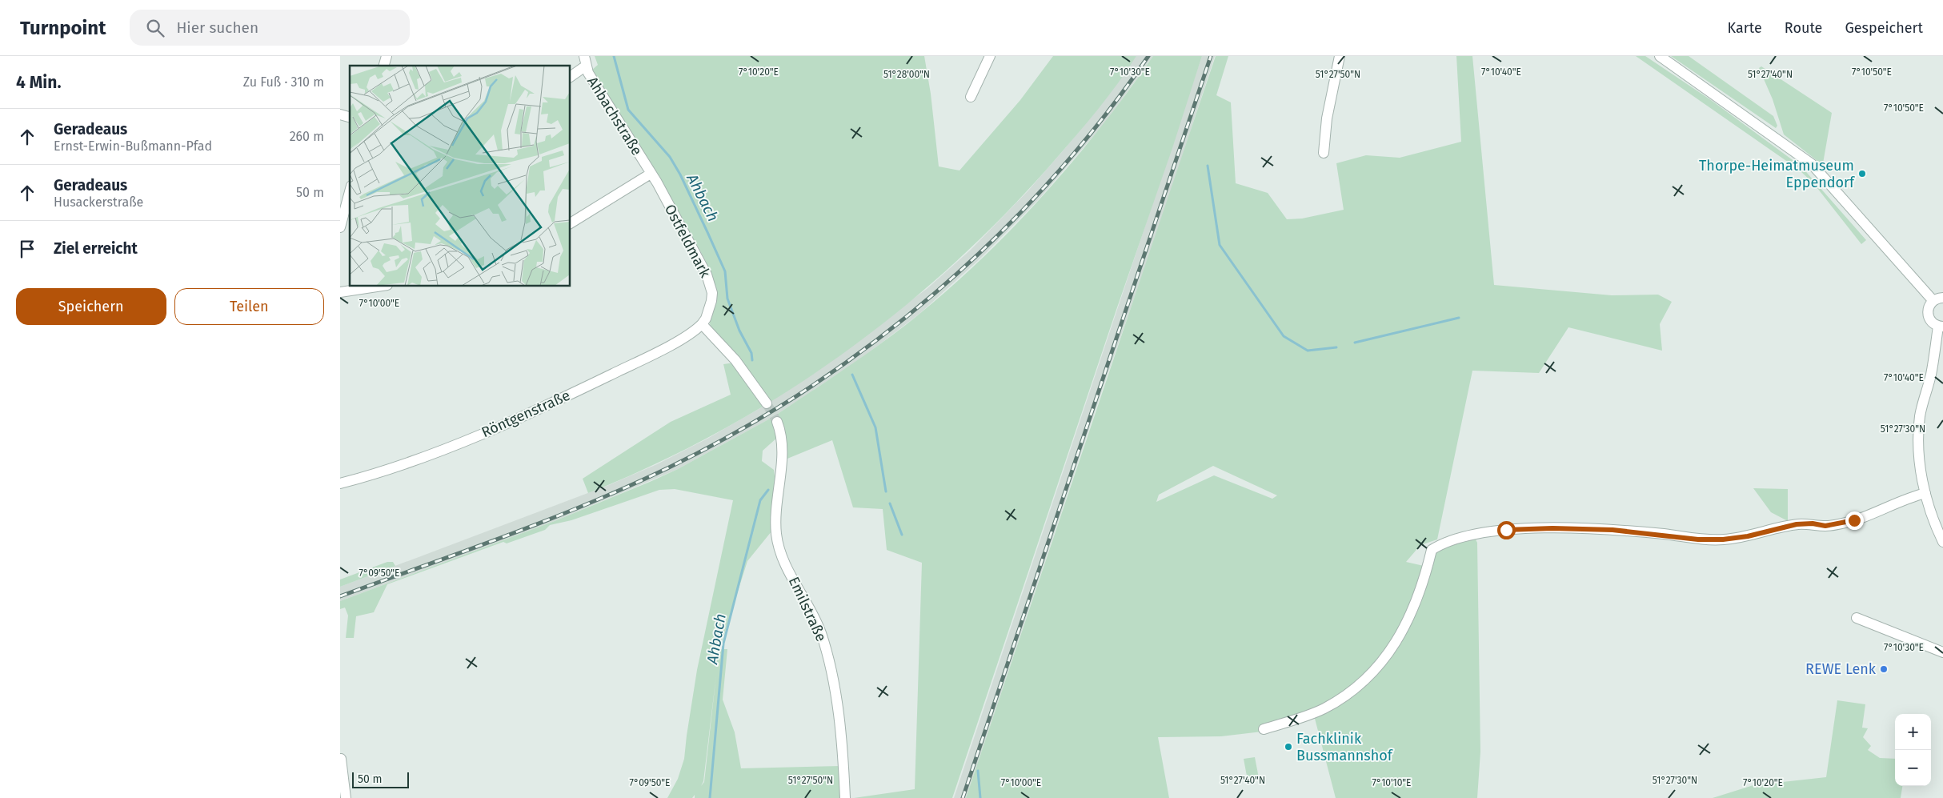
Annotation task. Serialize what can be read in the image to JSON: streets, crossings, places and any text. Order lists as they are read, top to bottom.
{
  "streets": {
    "street": [
      "Ahbachstraße",
      "Ostfeldmark",
      "Röntgenstraße",
      "Emilstraße"
    ]
  },
  "crossings": [
    ["Ahbachstraße", "Ostfeldmark"],
    ["Ostfeldmark", "Röntgenstraße"]
  ],
  "water": ["Ahbach"],
  "places": ["Thorpe-Heimatmuseum Eppendorf", "REWE Lenk", "Fachklinik Bussmannshof"],
  "scale_bar": "50 m",
  "page": {
    "header": "Turnpoint",
    "search": "Hier suchen",
    "nav": ["Karte", "Route", "Gespeichert"],
    "heading": ["4 Min.", "Zu Fuß · 310 m"],
    "list": [
      ["Geradeaus", "Ernst-Erwin-Bußmann-Pfad", "260 m"],
      ["Geradeaus", "Husackerstraße", "50 m"],
      "Ziel erreicht"
    ],
    "buttons": ["Speichern", "Teilen"],
    "map_buttons": ["+", "−"],
    "scale": "50 m"
  },
  "coordinates": [
    "7°10'20\"E",
    "7°10'30\"E",
    "7°10'40\"E",
    "7°10'50\"E",
    "51°27'40\"N",
    "51°28'00\"N",
    "51°27'50\"N",
    "7°10'00\"E",
    "51°27'30\"N",
    "7°09'50\"E",
    "7°10'10\"E"
  ]
}
